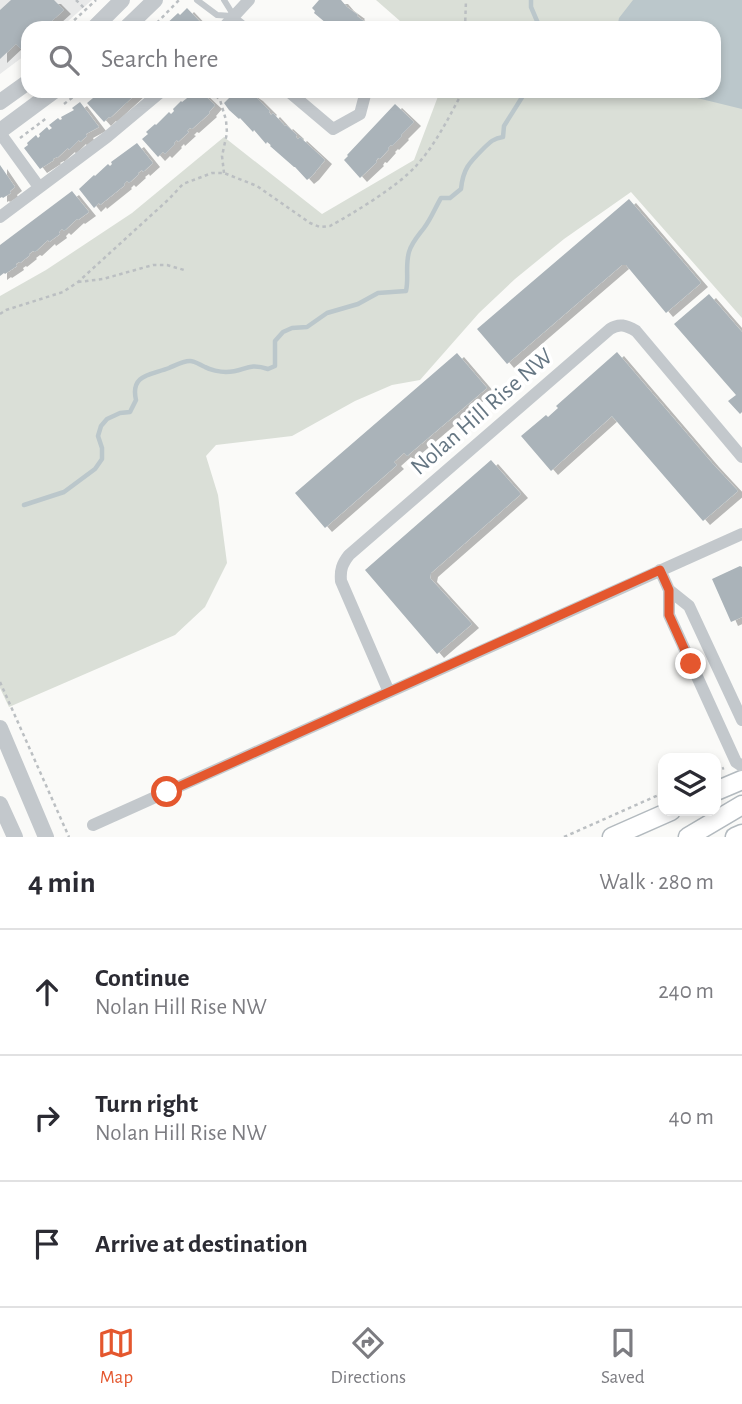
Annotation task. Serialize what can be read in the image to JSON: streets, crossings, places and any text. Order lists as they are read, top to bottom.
{
  "streets": {
    "street": ["Nolan Hill Rise NW"]
  },
  "page": {
    "search": "Search here",
    "heading": ["4 min", "Walk · 280 m"],
    "list": [
      ["Continue", "Nolan Hill Rise NW", "240 m"],
      ["Turn right", "Nolan Hill Rise NW", "40 m"],
      "Arrive at destination"
    ],
    "nav": ["Map", "Directions", "Saved"]
  }
}
